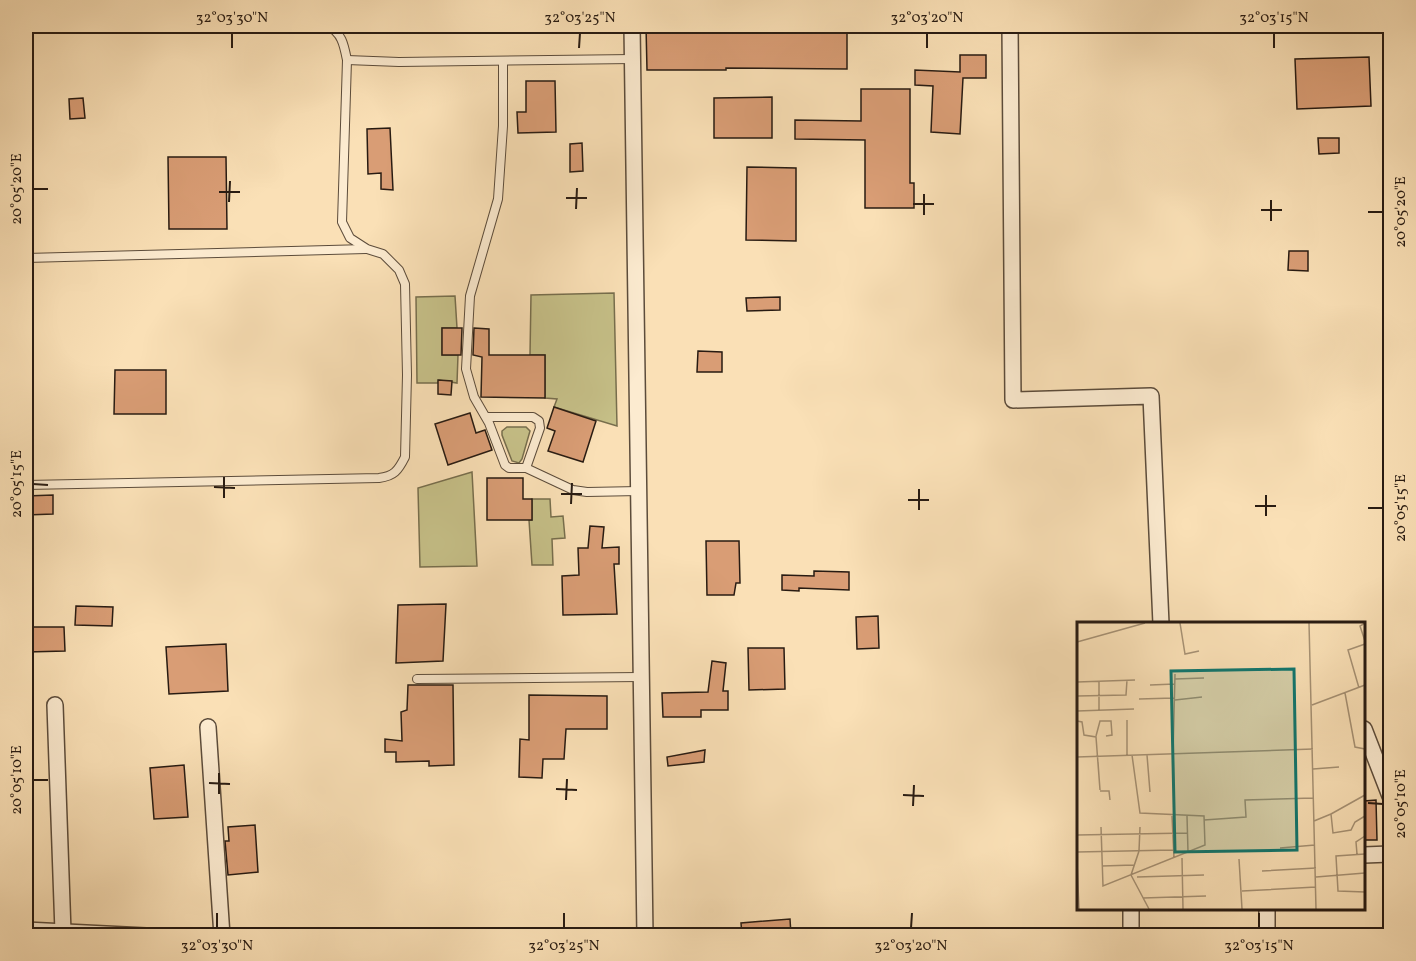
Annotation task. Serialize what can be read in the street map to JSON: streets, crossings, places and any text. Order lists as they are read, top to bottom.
{
  "coordinates": [
    "32°03'30\"N",
    "32°03'25\"N",
    "32°03'20\"N",
    "32°03'15\"N",
    "20°05'20\"E",
    "20°05'15\"E",
    "20°05'10\"E"
  ]
}
